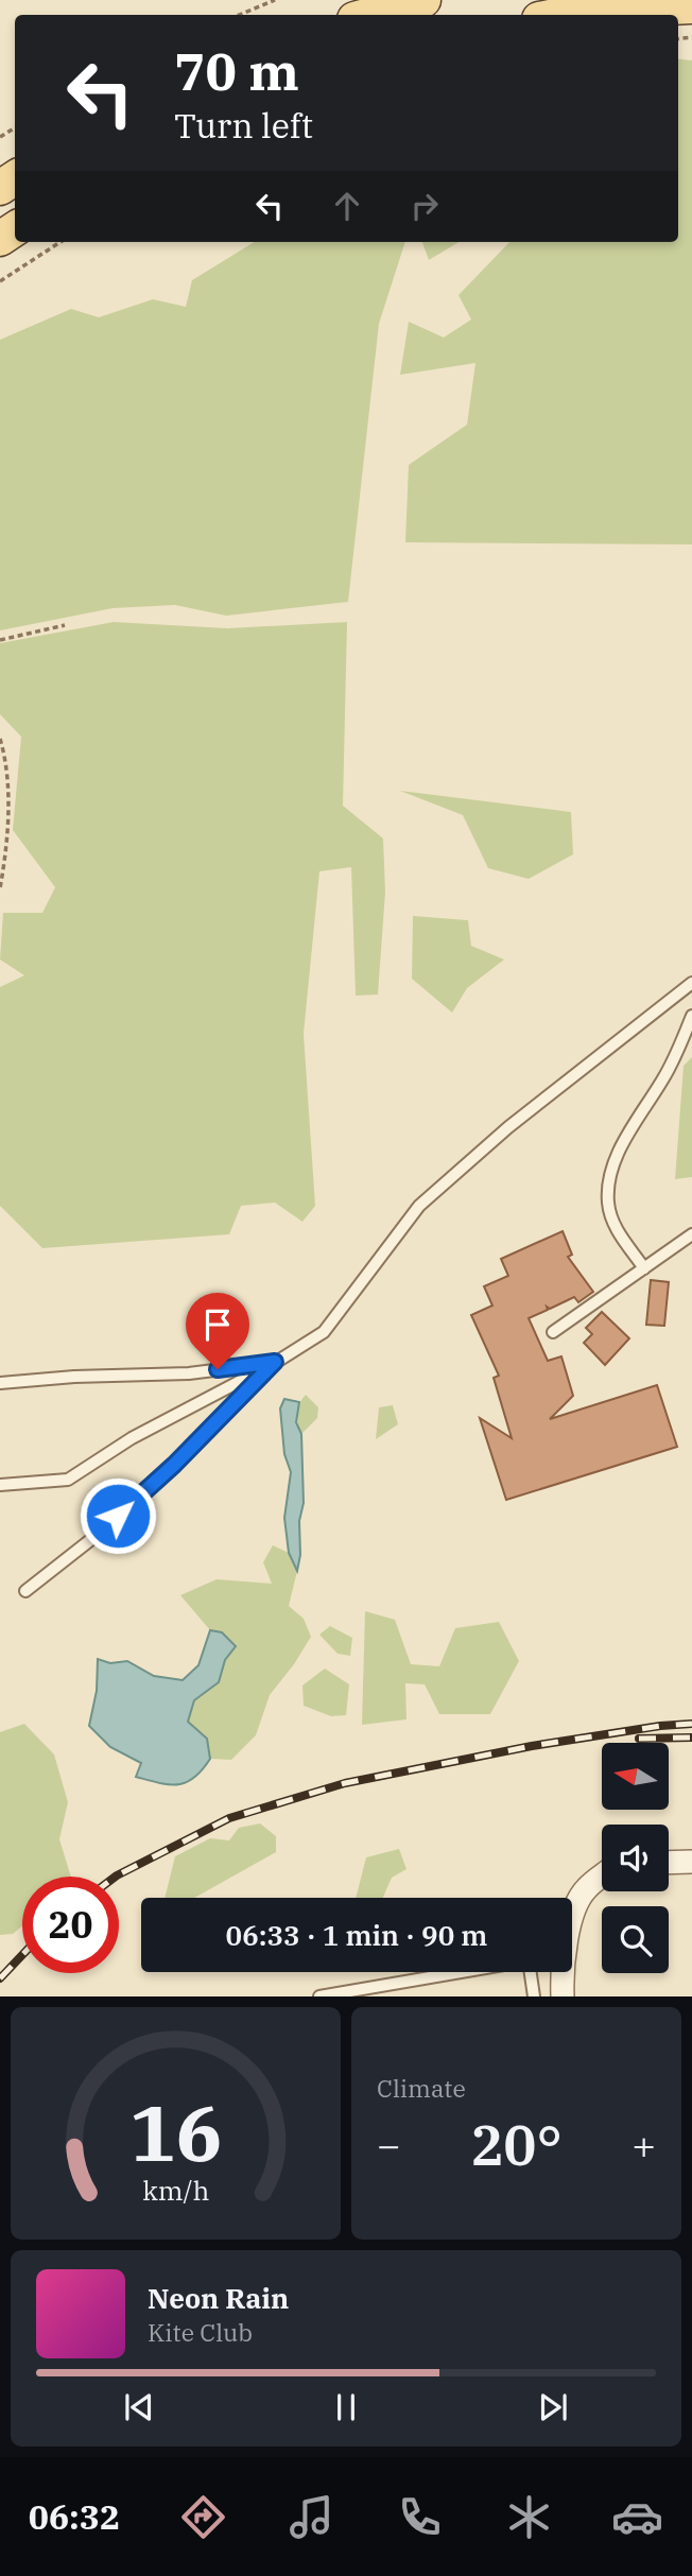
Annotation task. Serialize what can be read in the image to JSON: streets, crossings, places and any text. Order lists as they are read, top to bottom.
{
  "north": "left",
  "page": {
    "turn": ["70 m", "Turn left"],
    "limit": "20",
    "trip": "06:33 · 1 min · 90 m",
    "tile": "Climate",
    "heat": ["−", "20°", "+"],
    "song": ["Neon Rain", "Kite Club"],
    "tabs": "06:32",
    "gauge": ["16", "km/h"]
  }
}
